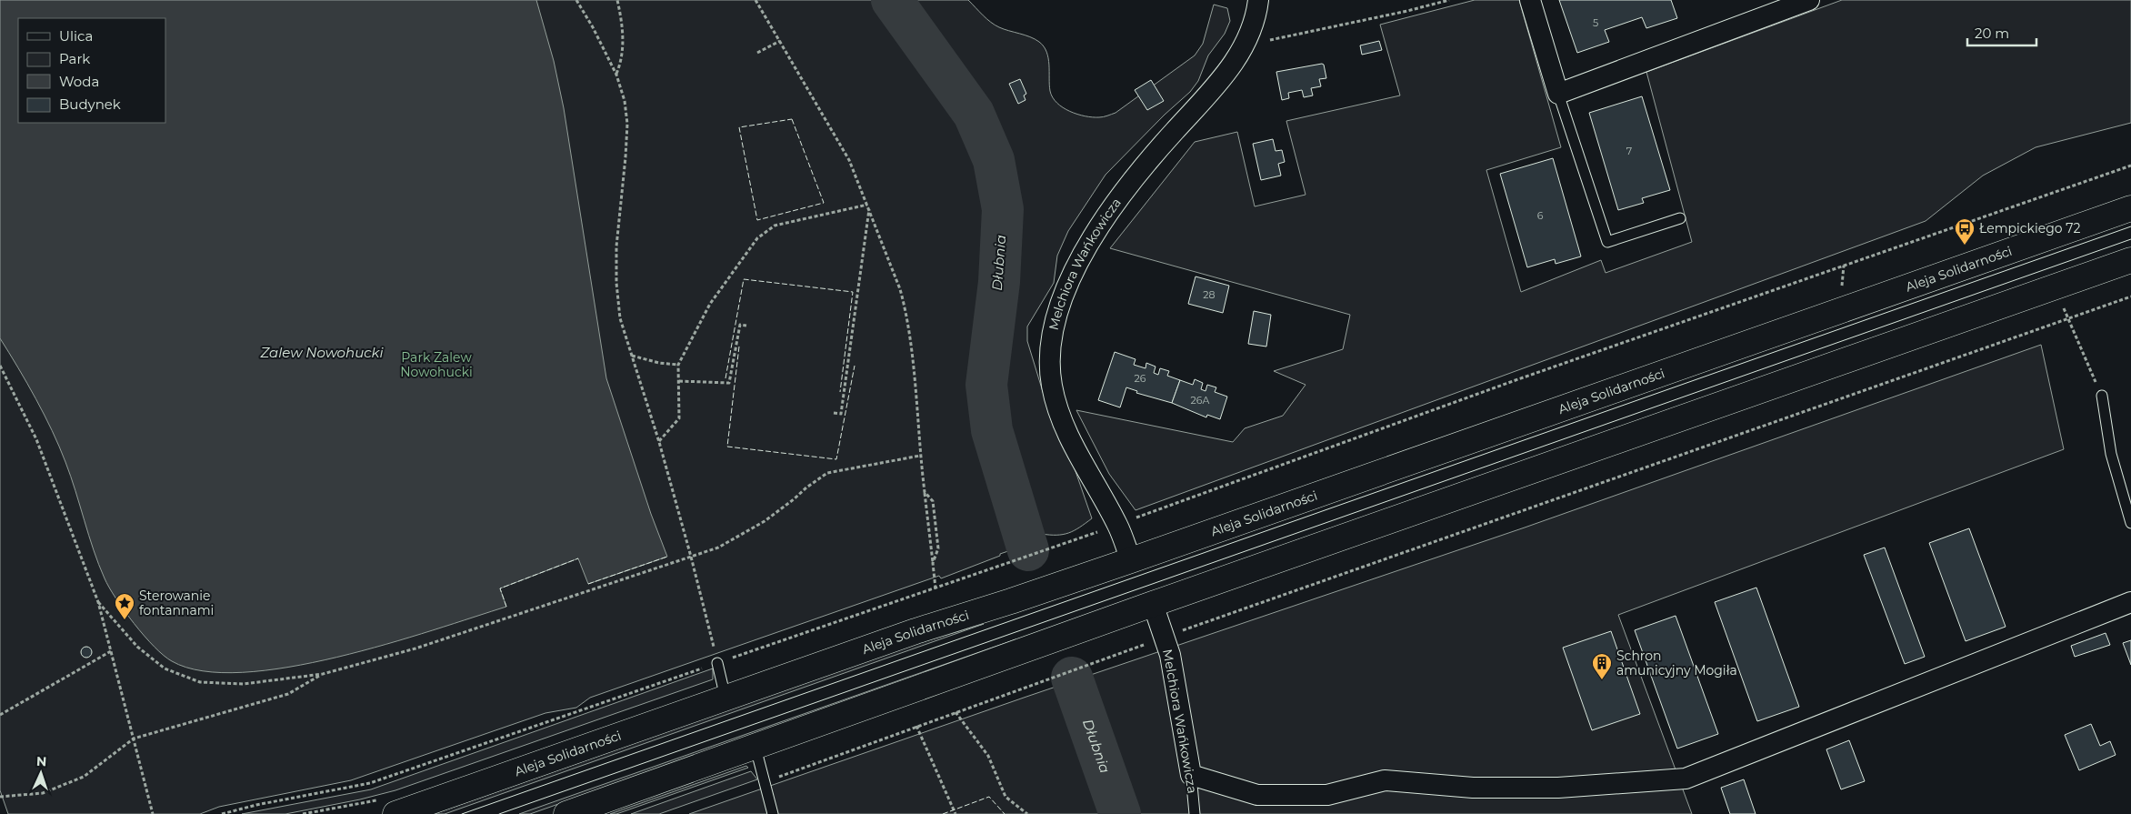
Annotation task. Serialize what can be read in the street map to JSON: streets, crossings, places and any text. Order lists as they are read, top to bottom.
{
  "streets": {
    "street": ["Melchiora Wańkowicza", "Aleja Solidarności"]
  },
  "crossings": [
    ["Melchiora Wańkowicza", "Aleja Solidarności"]
  ],
  "water": ["Dłubnia", "Zalew Nowohucki"],
  "parks": ["Park Zalew Nowohucki"],
  "places": {
    "bus stop": ["Łempickiego 72"],
    "place": ["Sterowanie fontannami"],
    "building": ["Schron amunicyjny Mogiła"]
  },
  "house_numbers": [
    "5",
    "7",
    "6",
    "28",
    "26",
    "26A"
  ],
  "legend": [
    "Ulica",
    "Park",
    "Woda",
    "Budynek"
  ],
  "scale_bar": "20 m",
  "north": "top"
}
